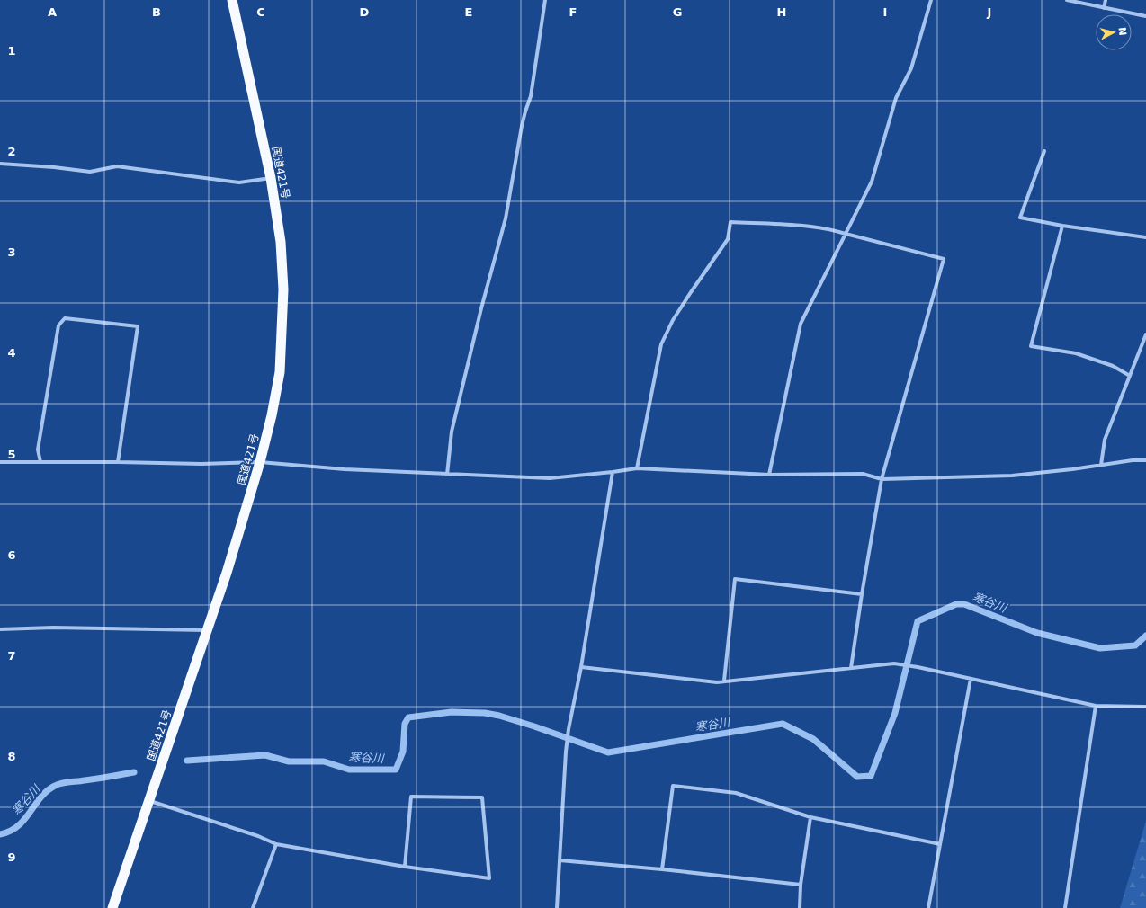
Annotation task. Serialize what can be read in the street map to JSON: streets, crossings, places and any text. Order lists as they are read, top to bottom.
{
  "streets": {
    "highway": ["国道421号"]
  },
  "water": ["寒谷川"],
  "north": "right",
  "grid": {
    "columns": [
      "A",
      "B",
      "C",
      "D",
      "E",
      "F",
      "G",
      "H",
      "I",
      "J"
    ],
    "rows": [
      "1",
      "2",
      "3",
      "4",
      "5",
      "6",
      "7",
      "8",
      "9"
    ]
  }
}
